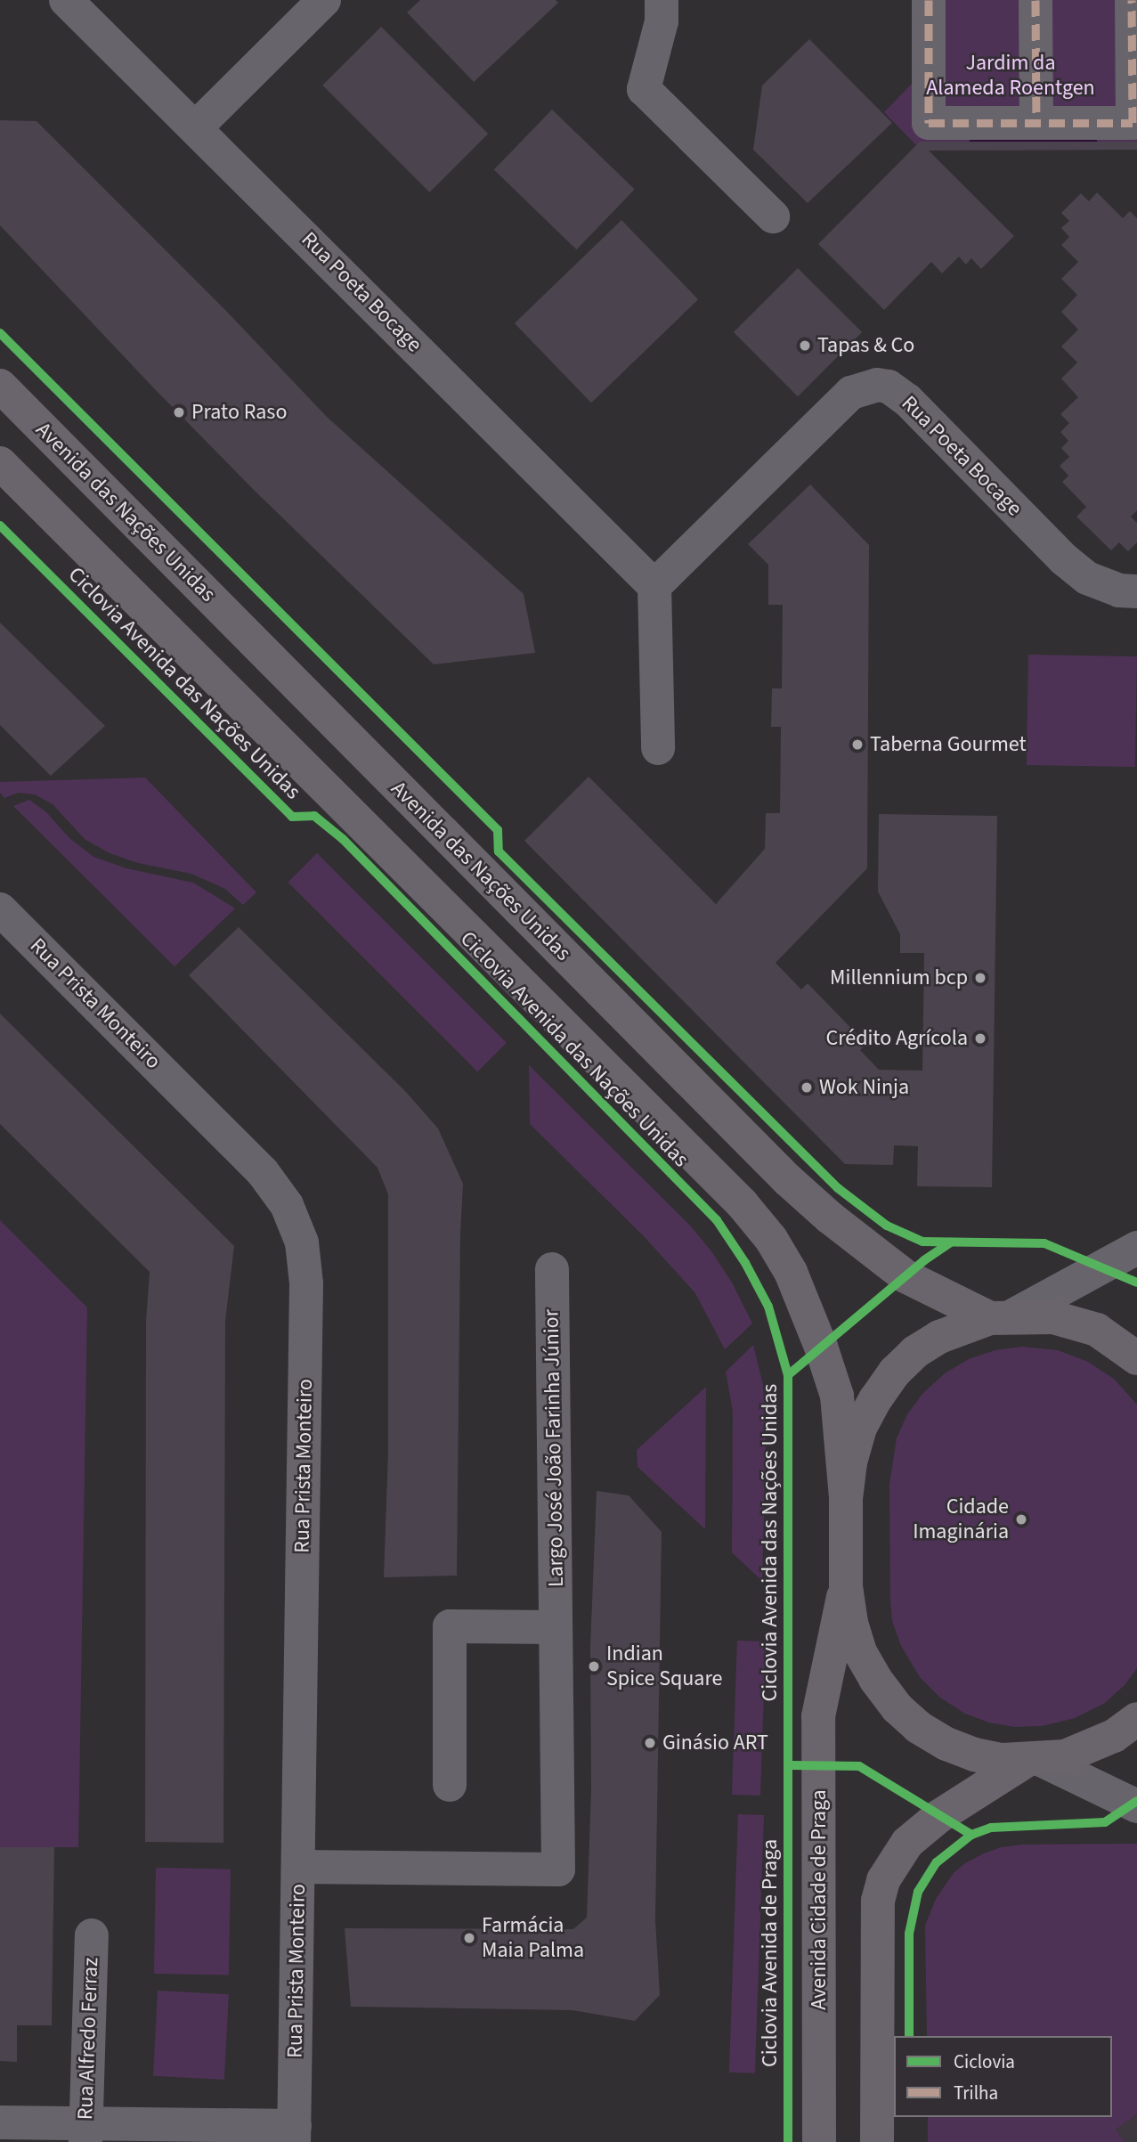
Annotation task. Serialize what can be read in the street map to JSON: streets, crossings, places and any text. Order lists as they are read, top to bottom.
{
  "streets": {
    "main road": ["Avenida das Nações Unidas", "Avenida Cidade de Praga"],
    "street": [
      "Rua Poeta Bocage",
      "Rua Prista Monteiro",
      "Largo José João Farinha Júnior",
      "Rua Alfredo Ferraz"
    ],
    "cycle path": ["Ciclovia Avenida das Nações Unidas"]
  },
  "crossings": [
    ["Rua Prista Monteiro", "Largo José João Farinha Júnior"]
  ],
  "parks": ["Jardim da Alameda Roentgen"],
  "places": [
    "Tapas & Co",
    "Prato Raso",
    "Taberna Gourmet",
    "Millennium bcp",
    "Crédito Agrícola",
    "Wok Ninja",
    "Cidade Imaginária",
    "Indian Spice Square",
    "Ginásio ART",
    "Farmácia Maia Palma"
  ],
  "legend": ["Ciclovia", "Trilha"]
}
